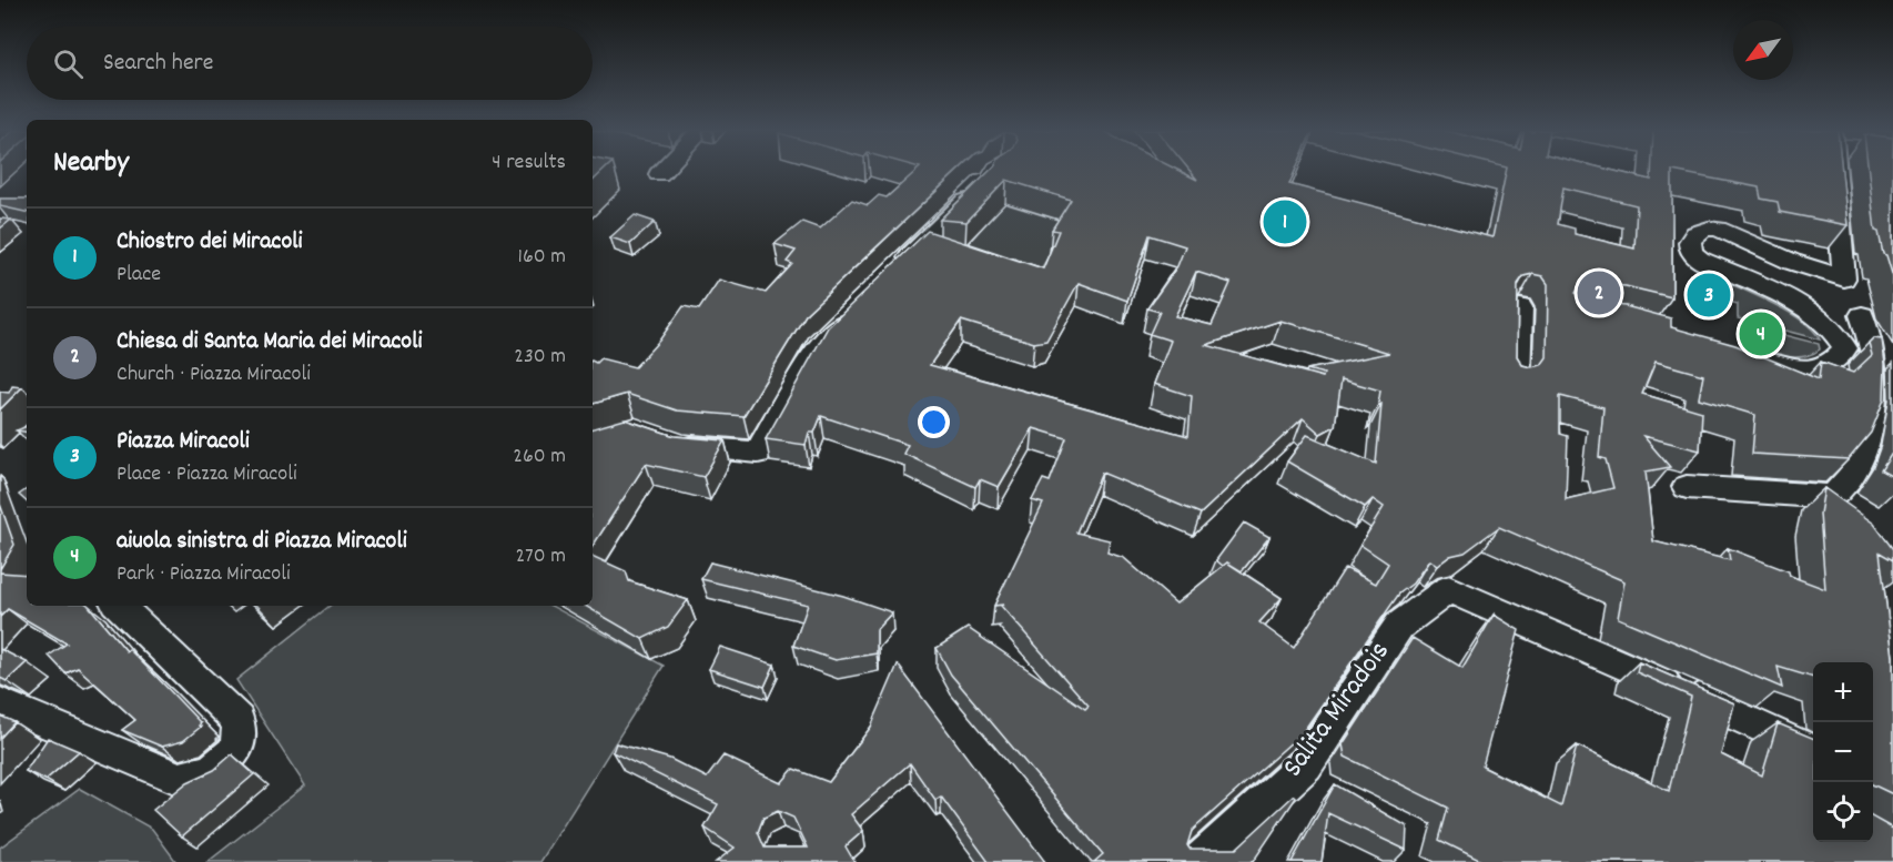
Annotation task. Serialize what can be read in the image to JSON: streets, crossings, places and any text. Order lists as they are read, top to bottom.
{
  "streets": {
    "street": ["Salita Miradois"]
  },
  "north": "bottom left",
  "page": {
    "search": "Search here",
    "heading": ["Nearby", "4 results"],
    "pins": [
      "1",
      "2",
      "3",
      "4"
    ],
    "list": [
      {
        "mark": "1",
        "name": "Chiostro dei Miracoli",
        "note": "Place",
        "value": "160 m"
      },
      {
        "mark": "2",
        "name": "Chiesa di Santa Maria dei Miracoli",
        "note": "Church · Piazza Miracoli",
        "value": "230 m"
      },
      {
        "mark": "3",
        "name": "Piazza Miracoli",
        "note": "Place · Piazza Miracoli",
        "value": "260 m"
      },
      {
        "mark": "4",
        "name": "aiuola sinistra di Piazza Miracoli",
        "note": "Park · Piazza Miracoli",
        "value": "270 m"
      }
    ],
    "map_buttons": ["+", "−"]
  }
}
